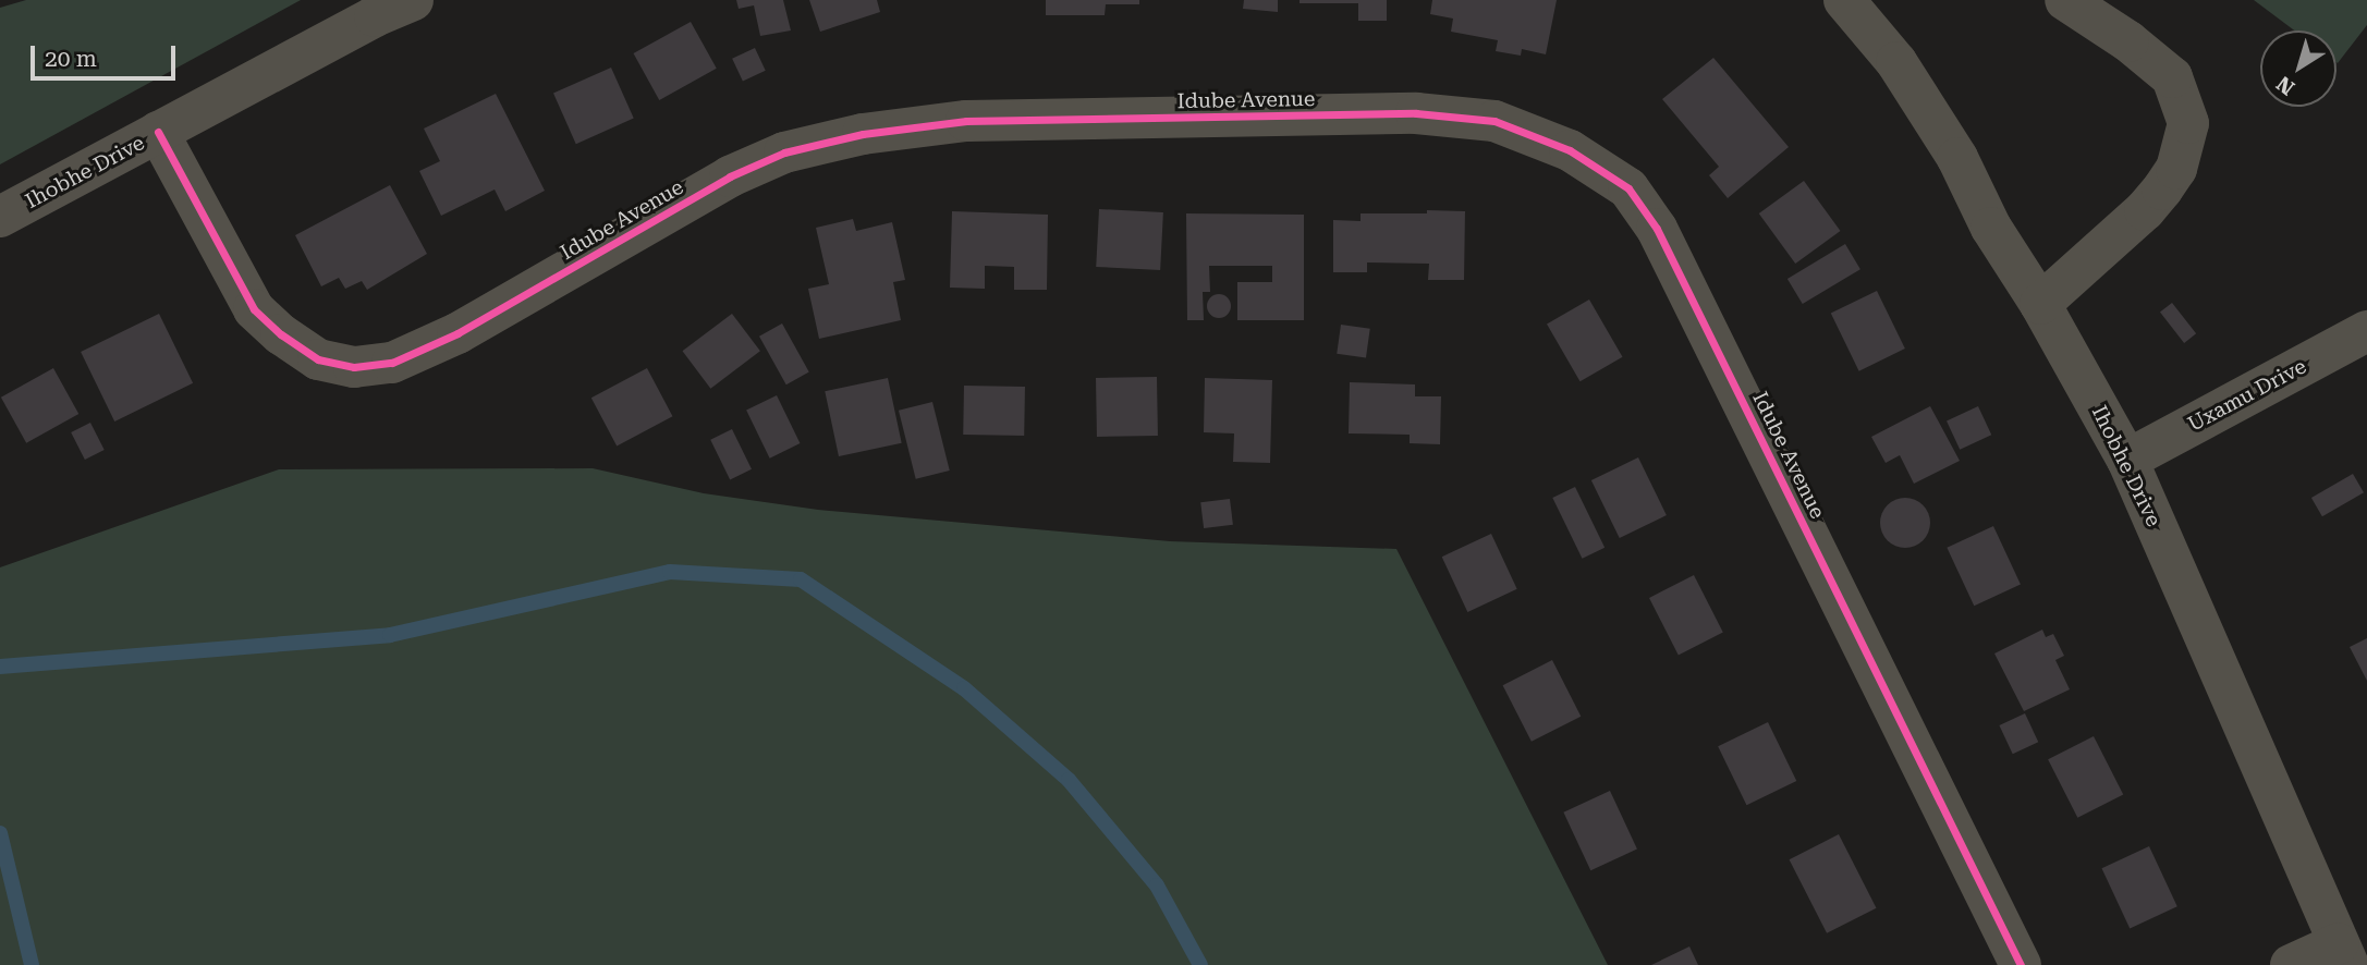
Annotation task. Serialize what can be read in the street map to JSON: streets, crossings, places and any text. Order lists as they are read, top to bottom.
{
  "streets": {
    "street": ["Idube Avenue", "Ihobhe Drive", "Uxamu Drive"]
  },
  "crossings": [
    ["Idube Avenue", "Ihobhe Drive"],
    ["Ihobhe Drive", "Uxamu Drive"]
  ],
  "scale_bar": "20 m",
  "north": "bottom left"
}
